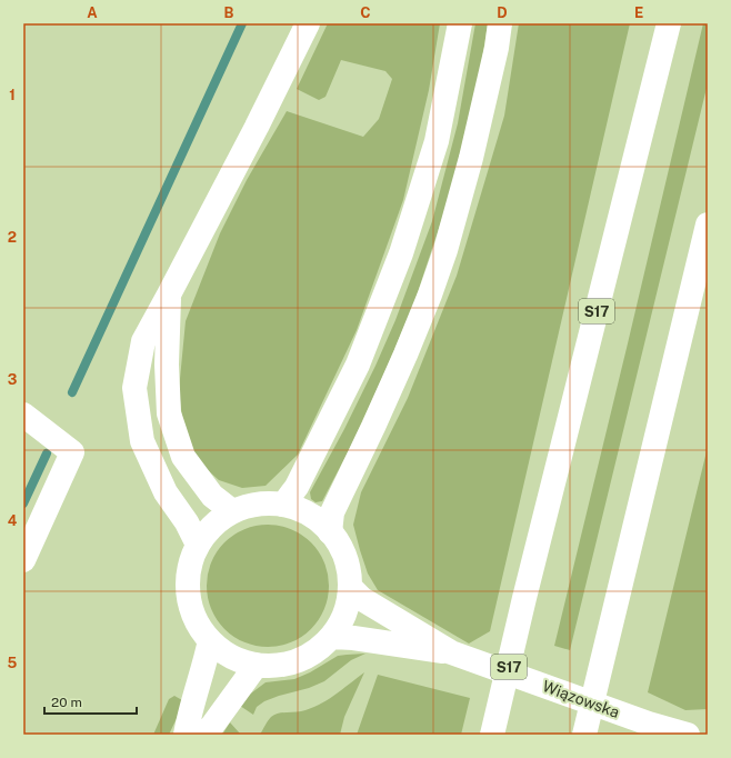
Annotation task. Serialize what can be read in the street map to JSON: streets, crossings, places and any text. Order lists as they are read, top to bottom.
{
  "streets": {
    "main road": ["S17", "Wiązowska"]
  },
  "scale_bar": "20 m",
  "grid": {
    "columns": [
      "A",
      "B",
      "C",
      "D",
      "E"
    ],
    "rows": [
      "1",
      "2",
      "3",
      "4",
      "5"
    ]
  }
}
